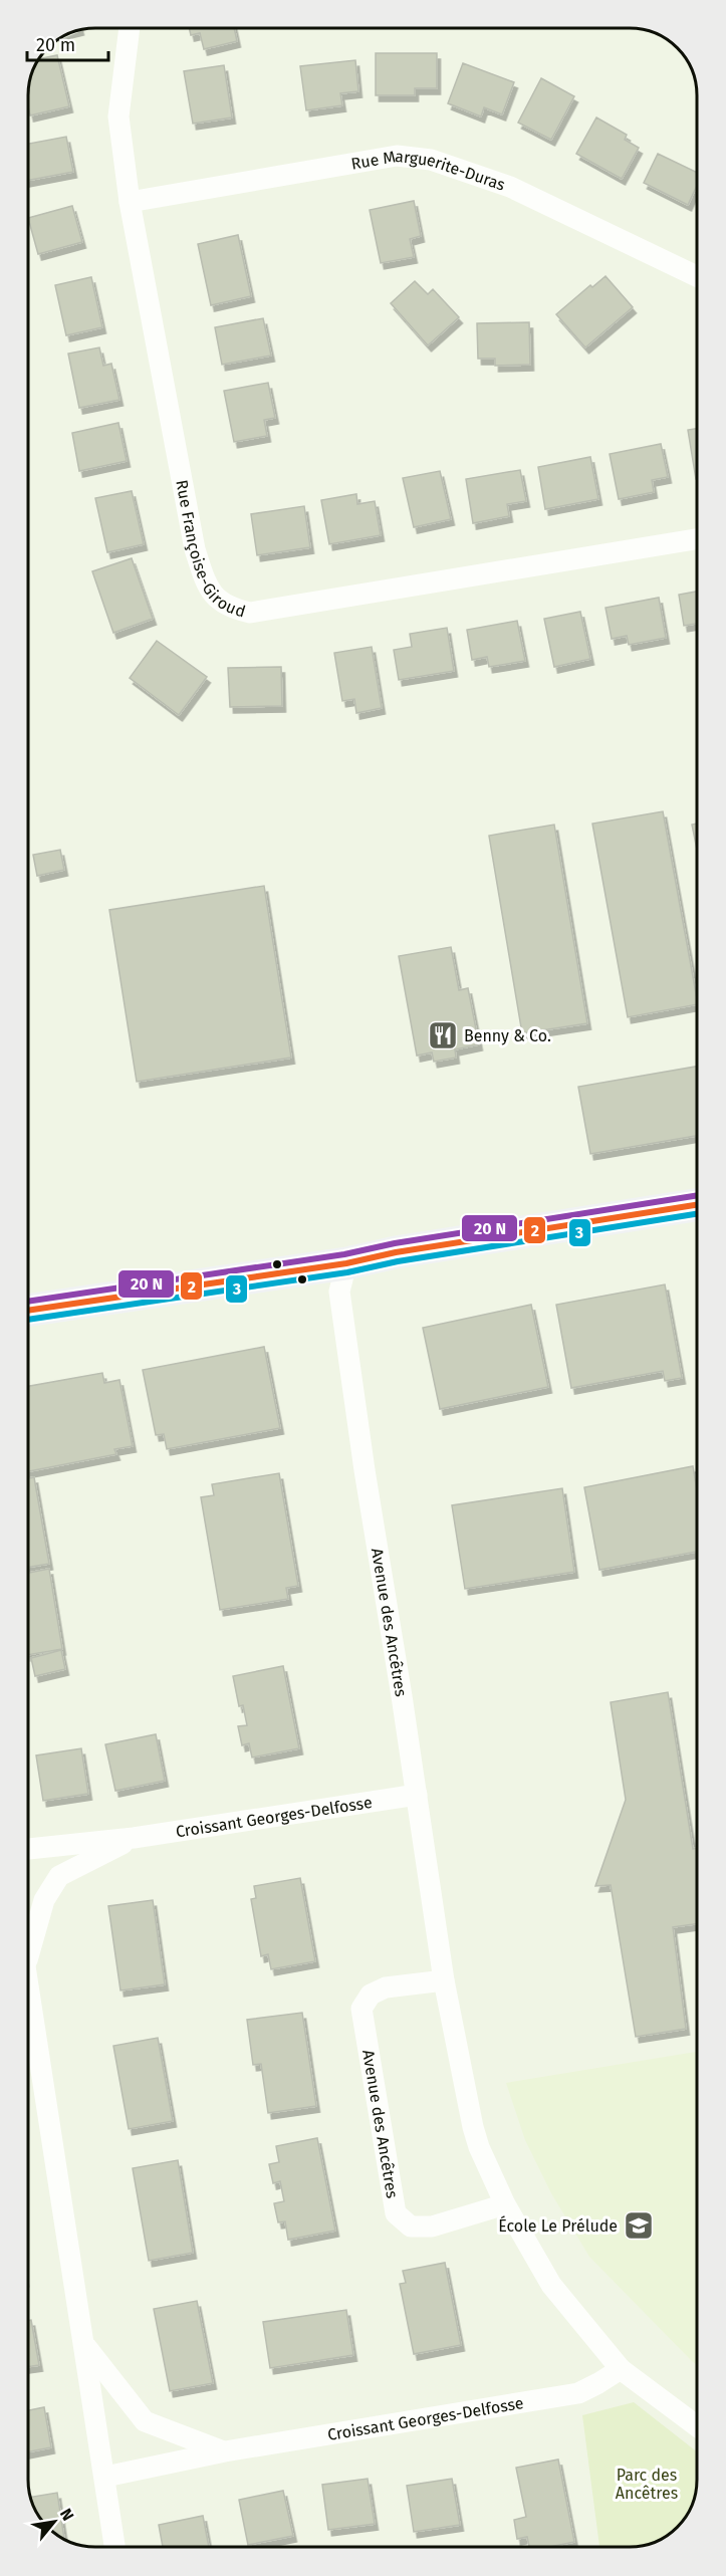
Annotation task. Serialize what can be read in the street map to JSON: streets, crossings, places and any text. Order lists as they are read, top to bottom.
{
  "streets": {
    "street": [
      "Rue Marguerite-Duras",
      "Rue Françoise-Giroud",
      "Avenue des Ancêtres",
      "Croissant Georges-Delfosse"
    ]
  },
  "crossings": [
    ["Rue Marguerite-Duras", "Rue Françoise-Giroud"],
    ["Avenue des Ancêtres", "Croissant Georges-Delfosse"]
  ],
  "parks": ["Parc des Ancêtres"],
  "places": {
    "restaurant": ["Benny & Co."],
    "school or university": ["École Le Prélude"]
  },
  "lines": ["transit line 2", "transit line 3"],
  "scale_bar": "20 m",
  "north": "top right"
}
